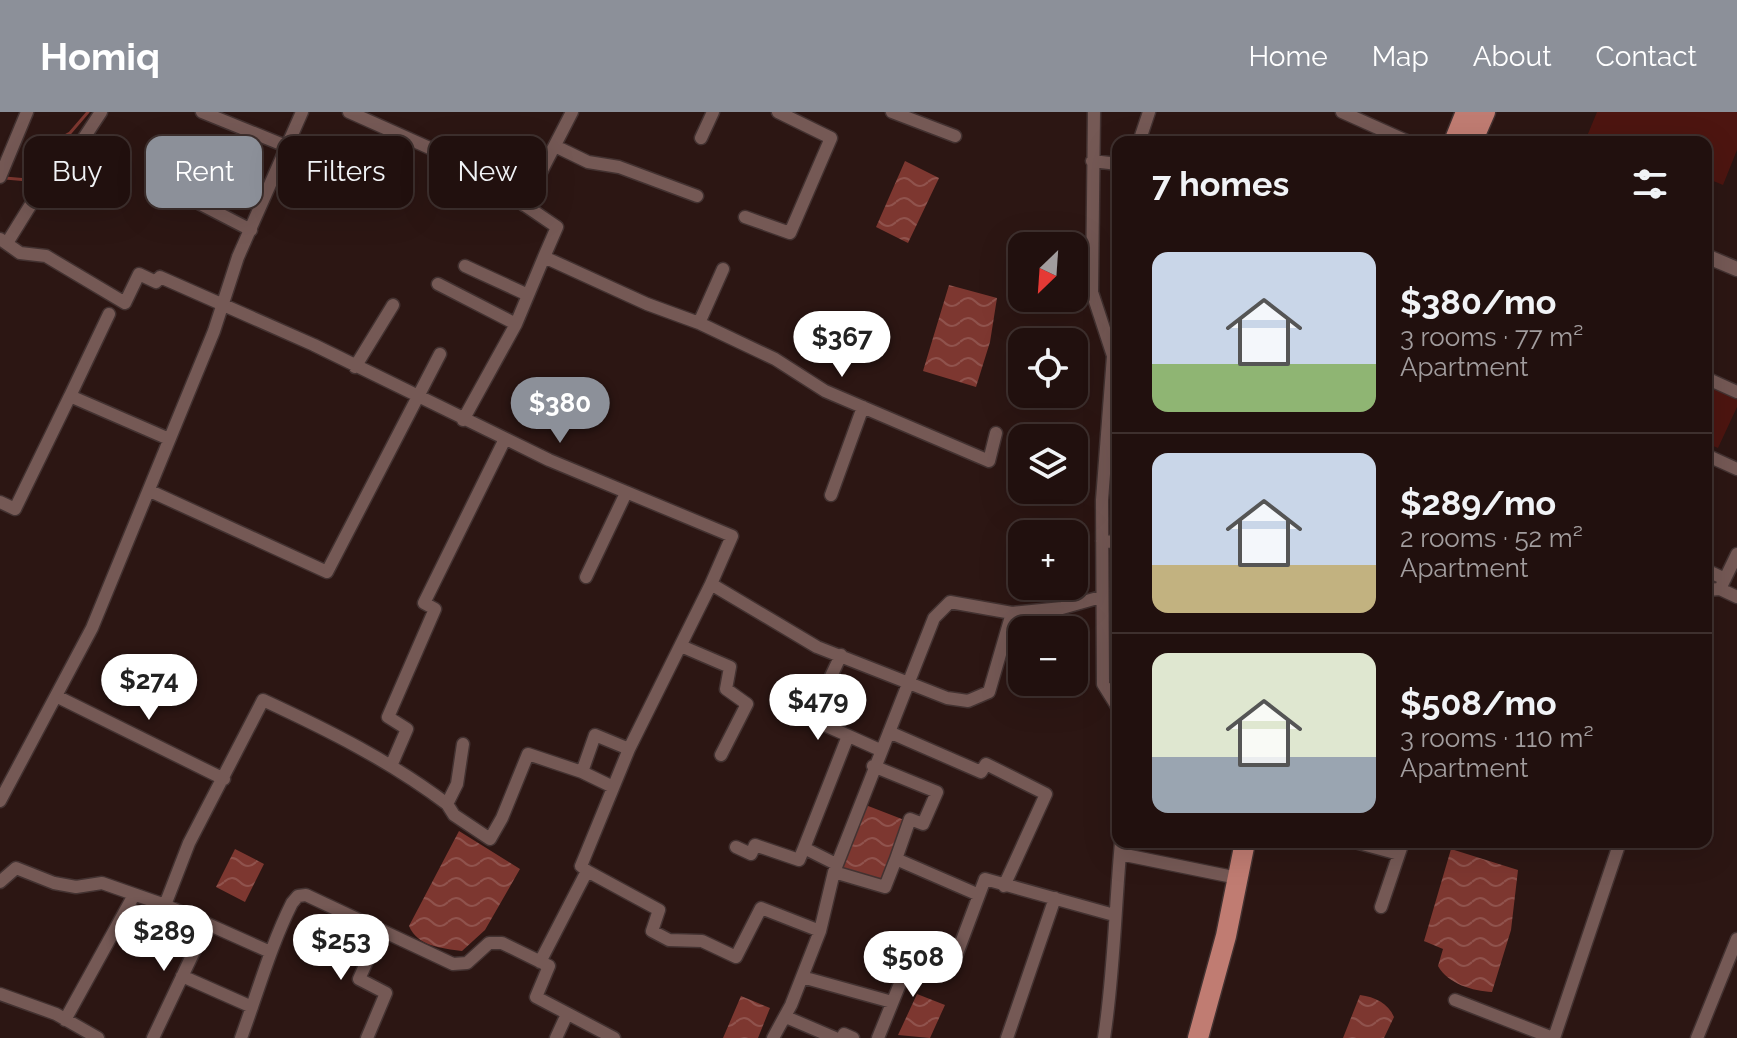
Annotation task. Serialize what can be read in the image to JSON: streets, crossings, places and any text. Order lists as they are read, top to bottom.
{
  "north": "bottom left",
  "page": {
    "header": "Homiq",
    "nav": [
      "Home",
      "Map",
      "About",
      "Contact"
    ],
    "chip": [
      "Buy",
      "Rent",
      "Filters",
      "New"
    ],
    "heading": "7 homes",
    "map_buttons": ["+", "−"],
    "list": [
      {
        "name": "$380/mo",
        "note": "3 rooms · 77 m² · Apartment"
      },
      {
        "name": "$289/mo",
        "note": "2 rooms · 52 m² · Apartment"
      },
      {
        "name": "$508/mo",
        "note": "3 rooms · 110 m² · Apartment"
      }
    ],
    "price": [
      "$367",
      "$380",
      "$274",
      "$479",
      "$289",
      "$253",
      "$508"
    ]
  }
}
